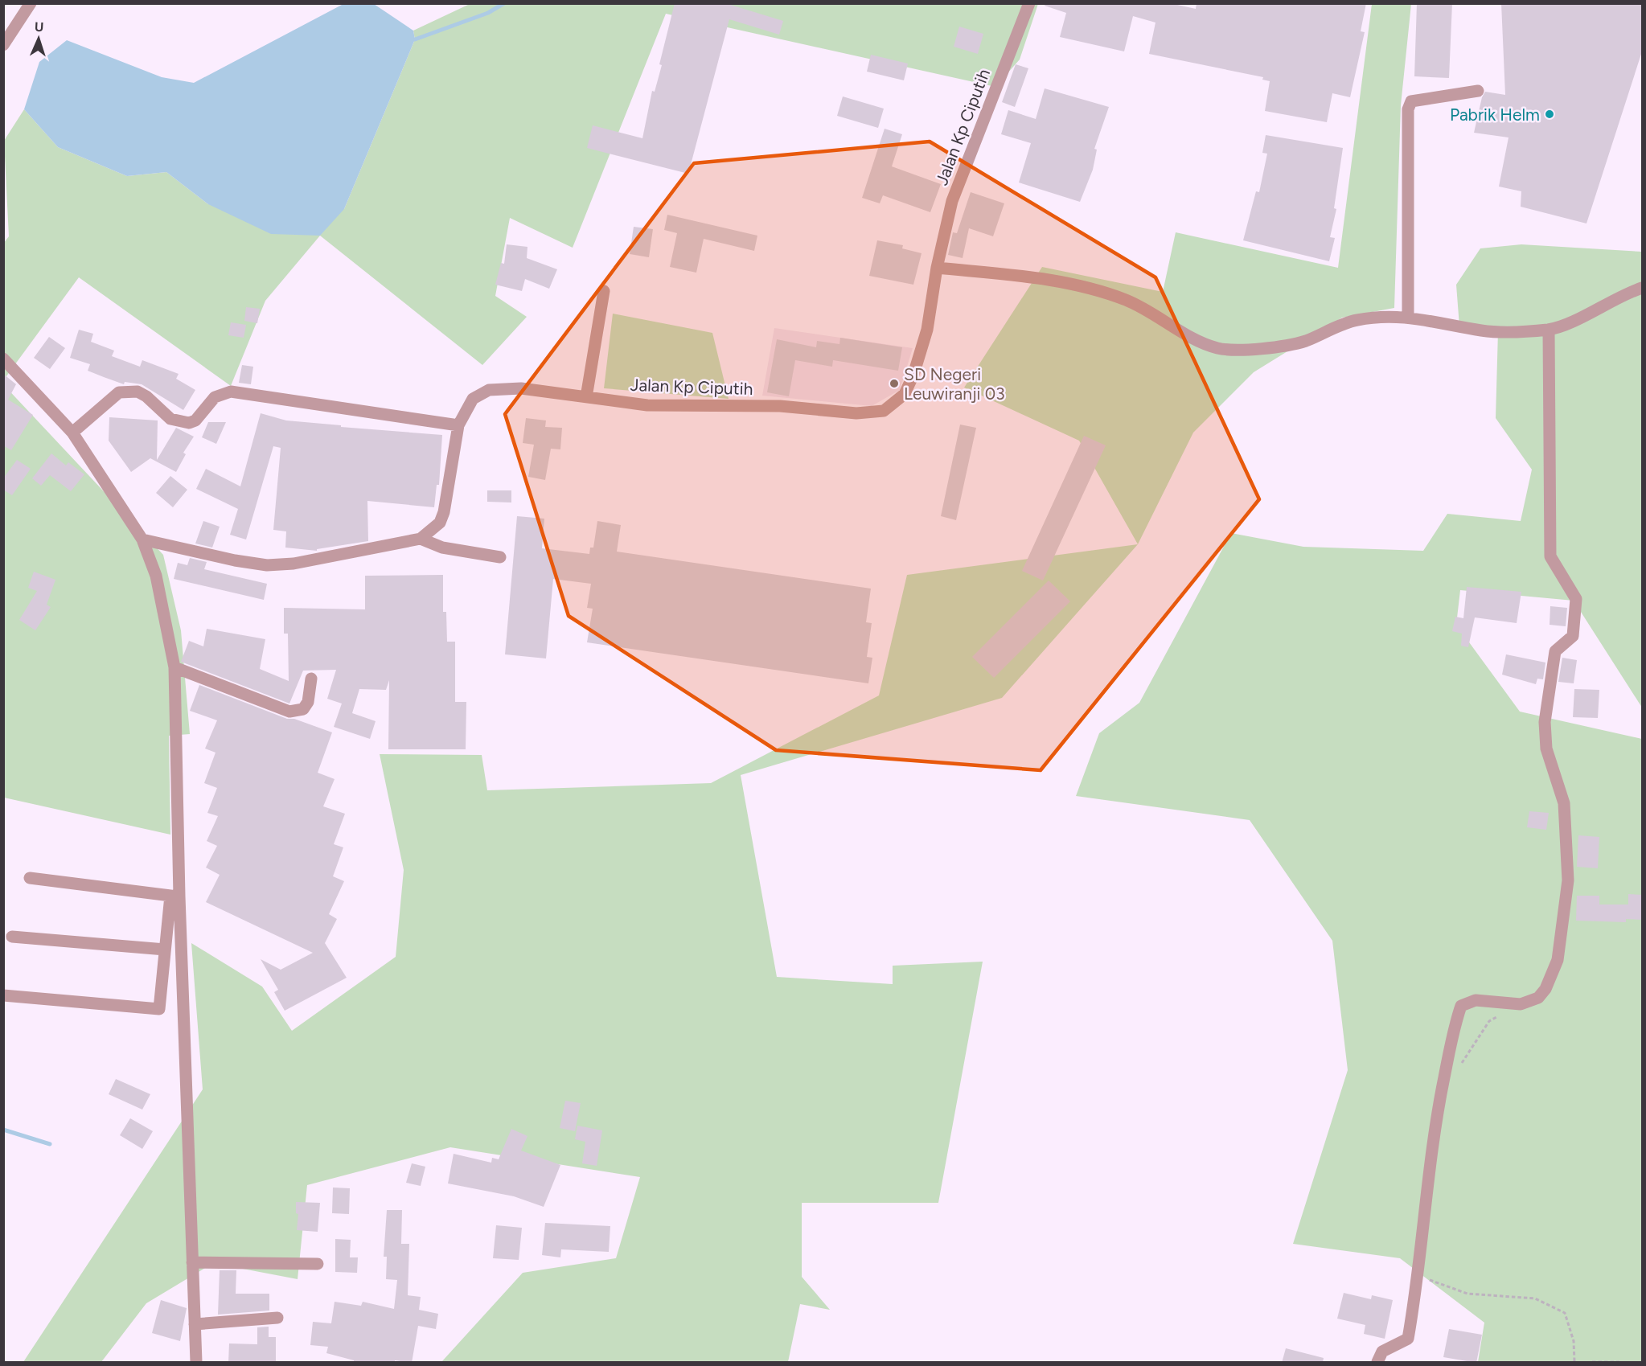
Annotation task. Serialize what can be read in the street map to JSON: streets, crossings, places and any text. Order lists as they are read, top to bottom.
{
  "streets": {
    "street": ["Jalan Kp Ciputih"]
  },
  "places": ["Pabrik Helm", "SD Negeri Leuwiranji 03"],
  "north": "top"
}
